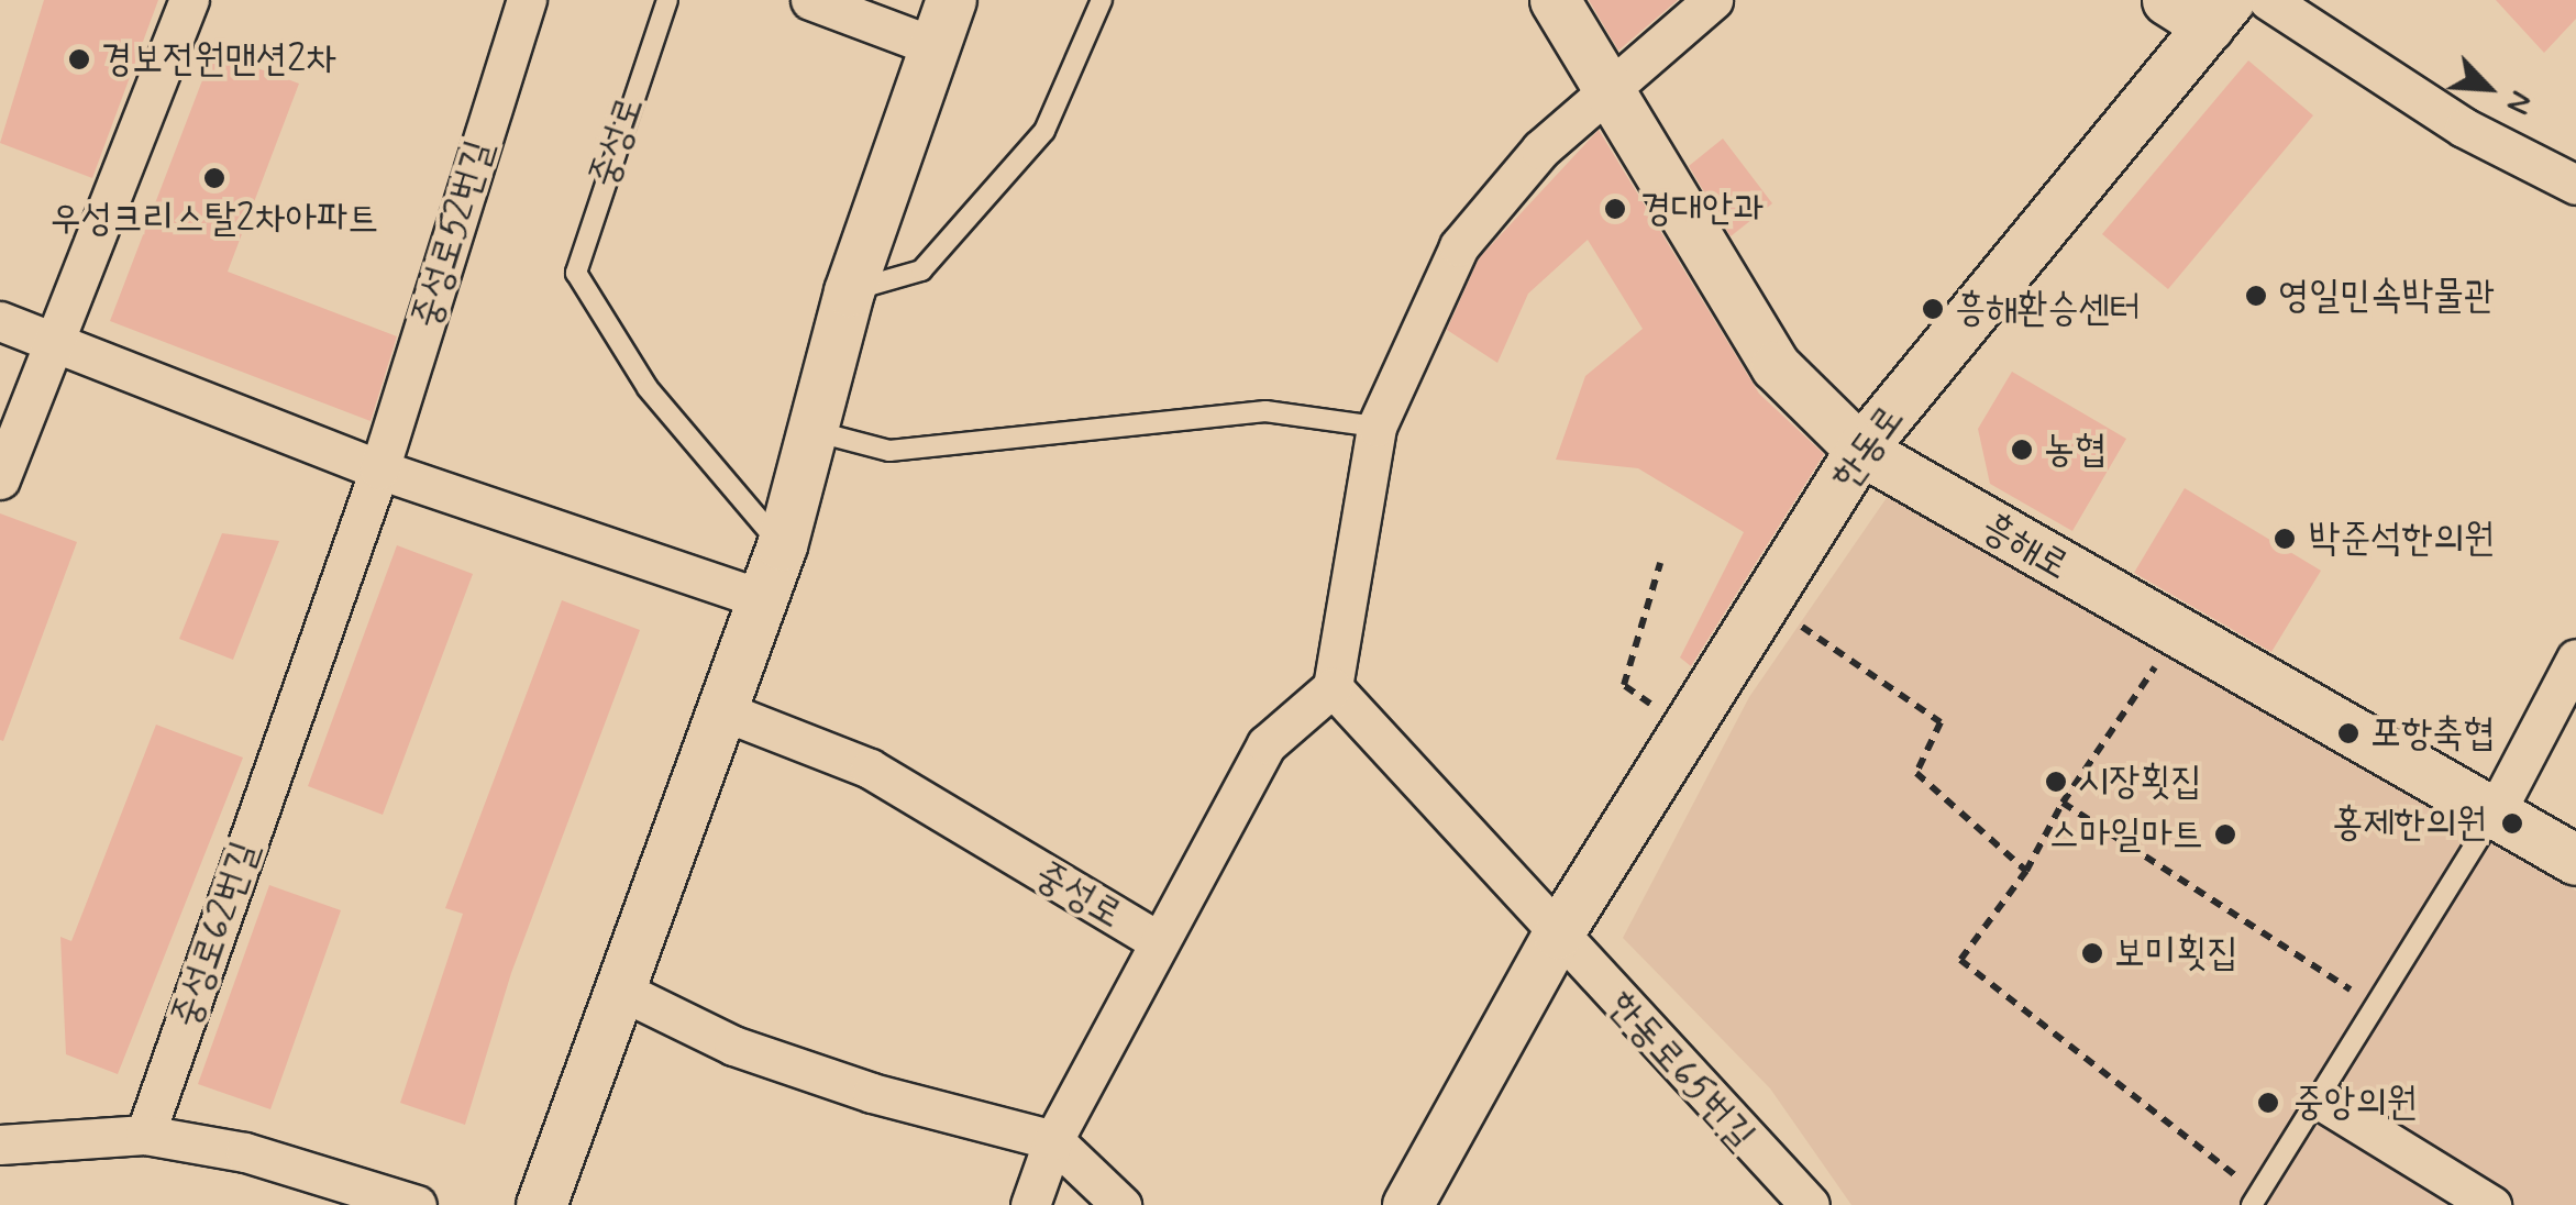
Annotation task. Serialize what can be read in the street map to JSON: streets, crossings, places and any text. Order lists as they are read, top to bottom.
{
  "streets": {
    "street": [
      "중성로",
      "중성로52번길",
      "한동로",
      "흥해로",
      "중성로62번길",
      "한동로65번길"
    ]
  },
  "crossings": [
    ["중성로52번길", "중성로62번길"],
    ["한동로", "흥해로"],
    ["한동로", "한동로65번길"]
  ],
  "places": [
    "경보전원맨션2차",
    "우성크리스탈2차아파트",
    "경대안과",
    "영일민속박물관",
    "흥해환승센터",
    "농협",
    "박준석한의원",
    "포항축협",
    "시장횟집",
    "홍제한의원",
    "스마일마트",
    "보미횟집",
    "중앙의원"
  ],
  "north": "bottom right"
}
